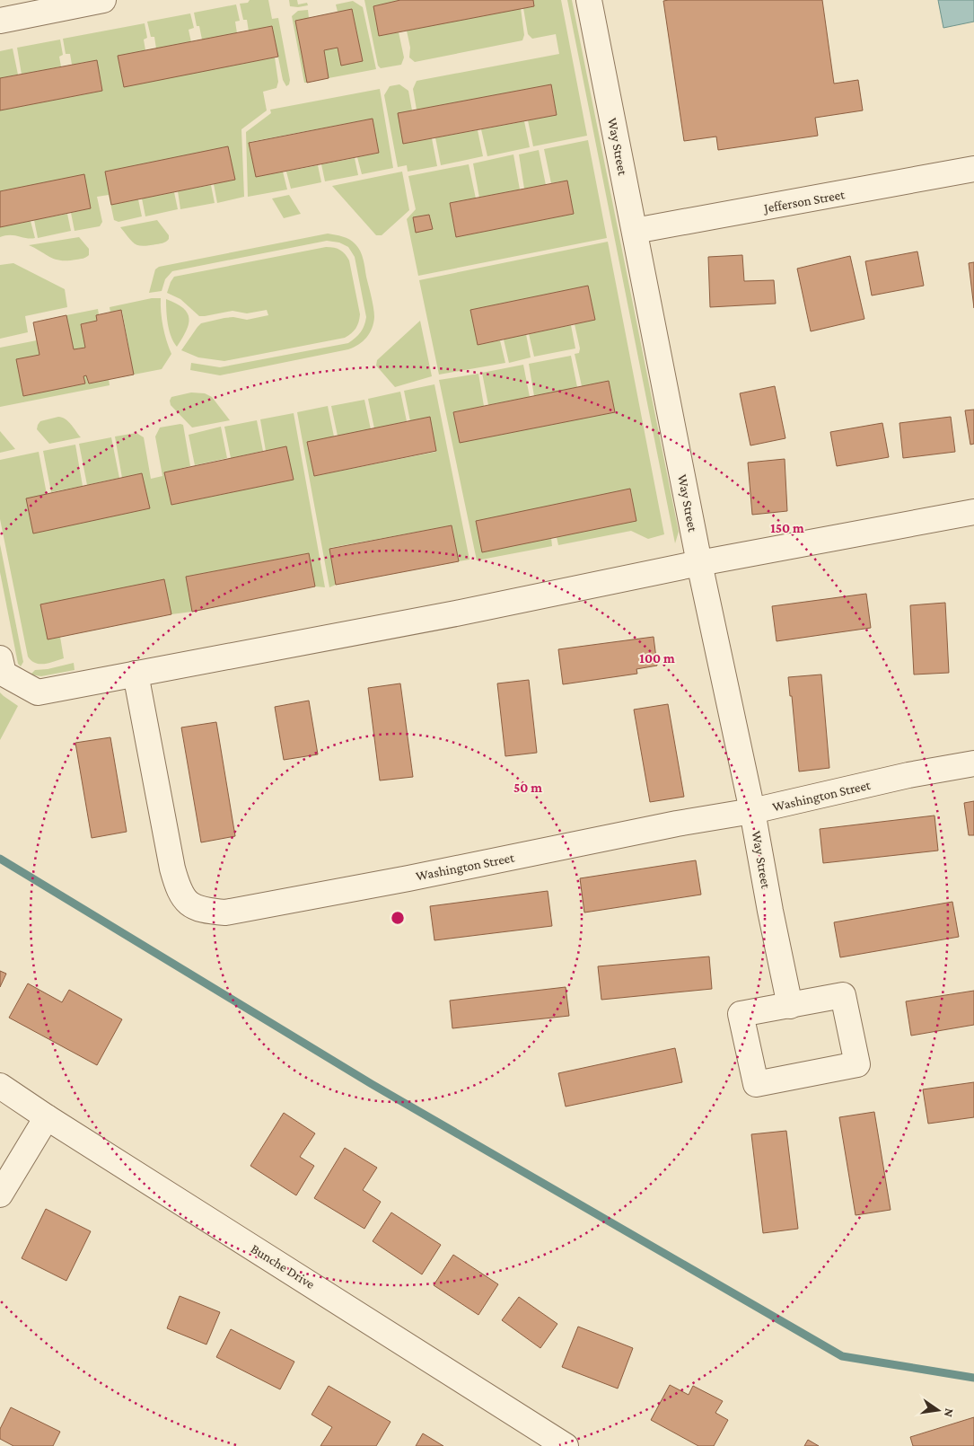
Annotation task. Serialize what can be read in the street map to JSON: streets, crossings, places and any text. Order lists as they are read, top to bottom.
{
  "streets": {
    "street": [
      "Way Street",
      "Jefferson Street",
      "Washington Street",
      "Bunche Drive"
    ]
  },
  "crossings": [
    ["Way Street", "Jefferson Street"],
    ["Way Street", "Washington Street"]
  ],
  "north": "right",
  "rings": ["150 m", "100 m", "50 m"]
}
